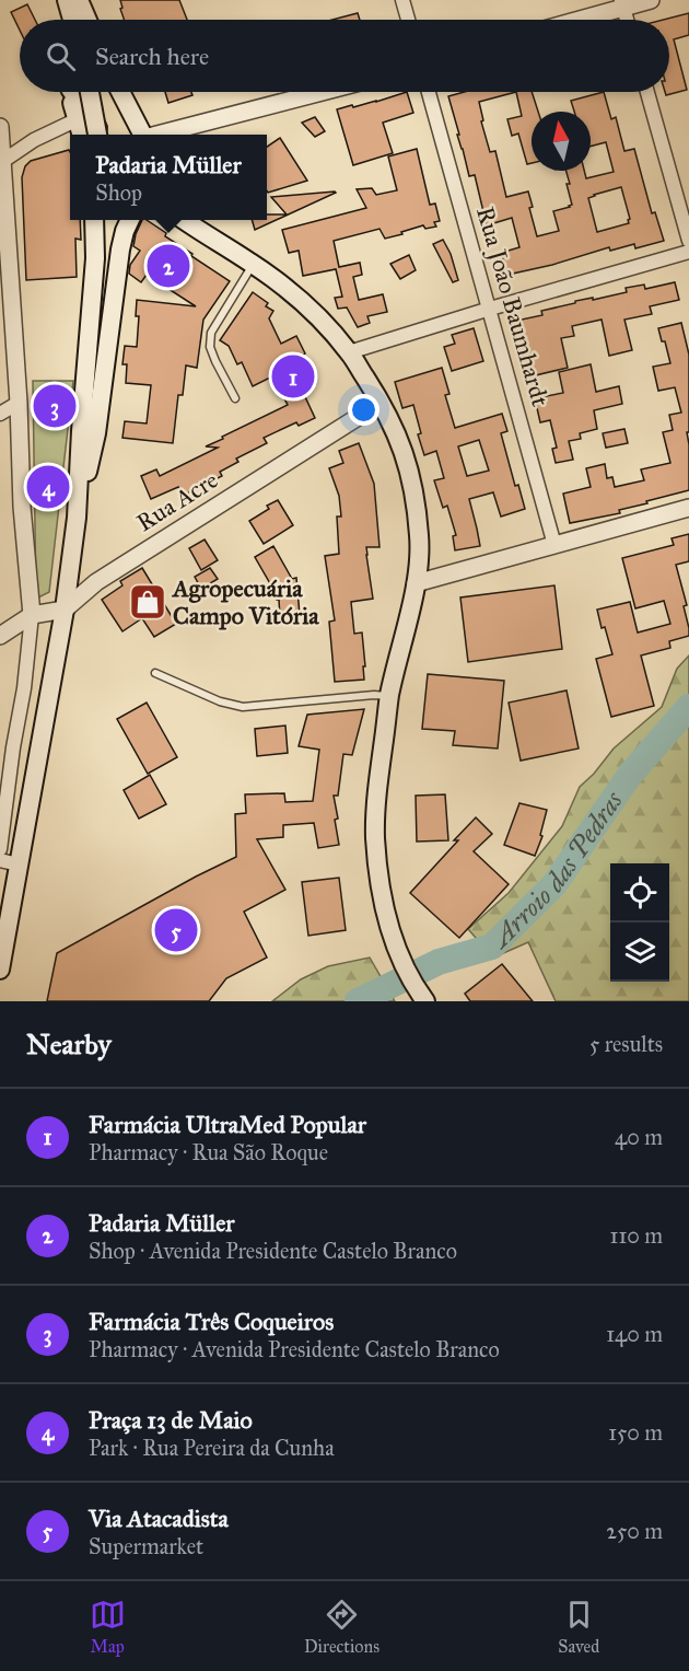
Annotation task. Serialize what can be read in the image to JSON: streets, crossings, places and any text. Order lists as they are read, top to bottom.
{
  "streets": {
    "street": ["Rua João Baumhardt", "Rua Acre"]
  },
  "water": ["Arroio das Pedras"],
  "places": {
    "shop": ["Agropecuária Campo Vitória"]
  },
  "north": "top",
  "page": {
    "search": "Search here",
    "popup": ["Padaria Müller", "Shop"],
    "pins": [
      "2",
      "1",
      "3",
      "4",
      "5"
    ],
    "heading": ["Nearby", "5 results"],
    "list": [
      {
        "mark": "1",
        "name": "Farmácia UltraMed Popular",
        "note": "Pharmacy · Rua São Roque",
        "value": "40 m"
      },
      {
        "mark": "2",
        "name": "Padaria Müller",
        "note": "Shop · Avenida Presidente Castelo Branco",
        "value": "110 m"
      },
      {
        "mark": "3",
        "name": "Farmácia Três Coqueiros",
        "note": "Pharmacy · Avenida Presidente Castelo Branco",
        "value": "140 m"
      },
      {
        "mark": "4",
        "name": "Praça 13 de Maio",
        "note": "Park · Rua Pereira da Cunha",
        "value": "150 m"
      },
      {
        "mark": "5",
        "name": "Via Atacadista",
        "note": "Supermarket",
        "value": "250 m"
      }
    ],
    "nav": ["Map", "Directions", "Saved"]
  }
}
